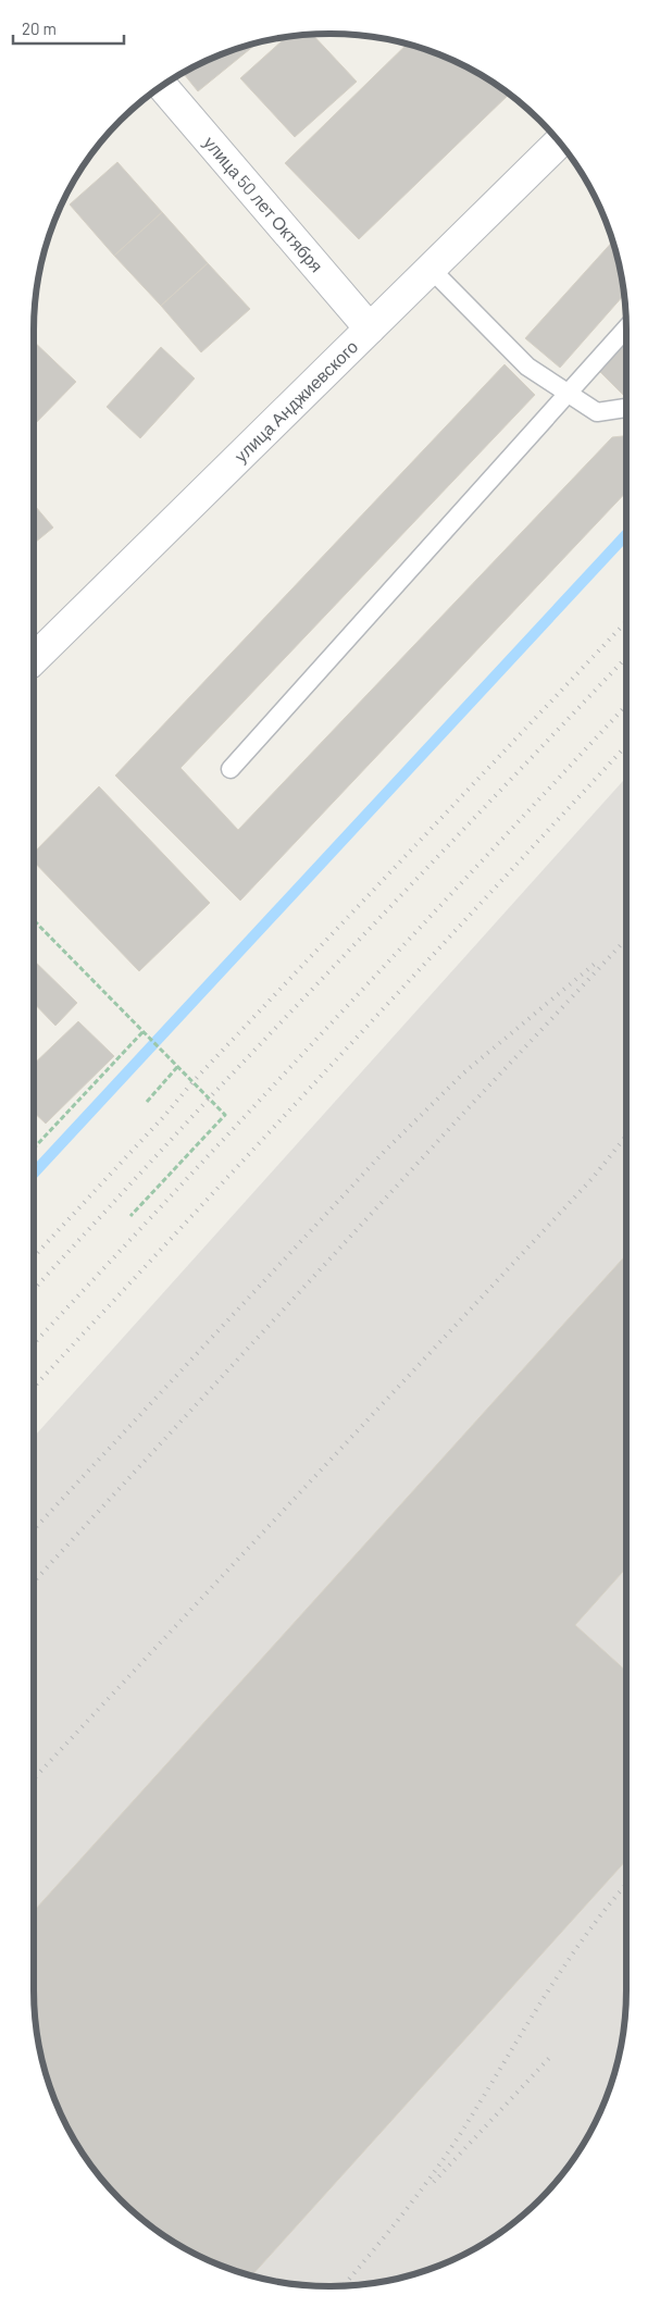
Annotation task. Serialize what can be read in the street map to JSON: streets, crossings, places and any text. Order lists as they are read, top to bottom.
{
  "streets": {
    "street": ["улица 50 лет Октября", "улица Анджиевского"]
  },
  "crossings": [
    ["улица 50 лет Октября", "улица Анджиевского"]
  ],
  "scale_bar": "20 m"
}
